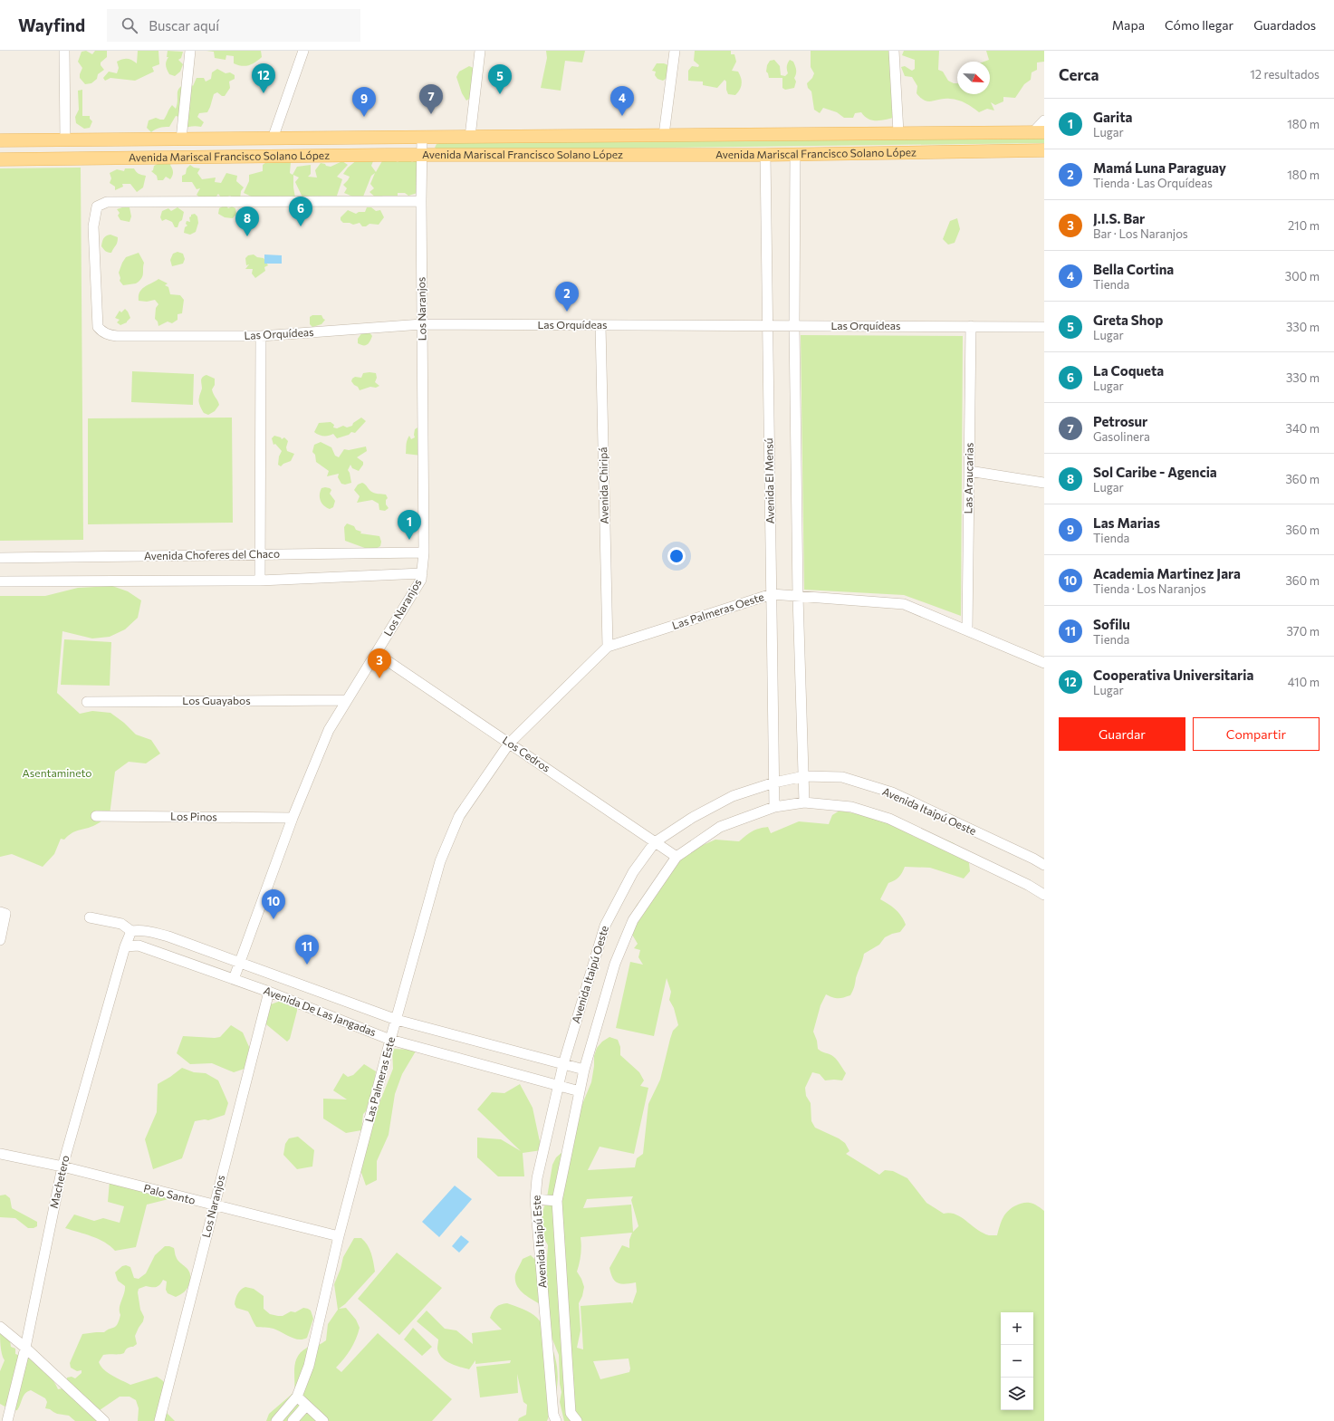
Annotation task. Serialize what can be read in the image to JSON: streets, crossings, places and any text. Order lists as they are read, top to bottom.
{
  "streets": {
    "main road": ["Avenida Mariscal Francisco Solano López"],
    "street": [
      "Los Naranjos",
      "Las Orquídeas",
      "Las Araucarias",
      "Avenida El Mensú",
      "Avenida Chiripá",
      "Avenida Choferes del Chaco",
      "Las Palmeras Oeste",
      "Los Guayabos",
      "Los Cedros",
      "Avenida Itaipú Oeste",
      "Los Pinos",
      "Avenida De Las Jangadas",
      "Las Palmeras Este",
      "Machetero",
      "Palo Santo",
      "Avenida Itaipú Este"
    ]
  },
  "crossings": [
    ["Avenida Mariscal Francisco Solano López", "Los Naranjos"],
    ["Avenida Mariscal Francisco Solano López", "Avenida El Mensú"],
    ["Los Naranjos", "Las Orquídeas"],
    ["Los Naranjos", "Avenida Choferes del Chaco"],
    ["Los Naranjos", "Los Guayabos"],
    ["Los Naranjos", "Los Cedros"],
    ["Los Naranjos", "Los Pinos"],
    ["Los Naranjos", "Avenida De Las Jangadas"],
    ["Los Naranjos", "Palo Santo"],
    ["Las Orquídeas", "Las Araucarias"],
    ["Las Orquídeas", "Avenida El Mensú"],
    ["Las Orquídeas", "Avenida Chiripá"],
    ["Las Araucarias", "Las Palmeras Oeste"],
    ["Avenida El Mensú", "Las Palmeras Oeste"],
    ["Avenida El Mensú", "Avenida Itaipú Oeste"],
    ["Avenida Chiripá", "Las Palmeras Oeste"],
    ["Las Palmeras Oeste", "Los Cedros"],
    ["Las Palmeras Oeste", "Las Palmeras Este"],
    ["Los Cedros", "Avenida Itaipú Oeste"],
    ["Los Cedros", "Las Palmeras Este"],
    ["Avenida Itaipú Oeste", "Avenida De Las Jangadas"],
    ["Avenida Itaipú Oeste", "Avenida Itaipú Este"],
    ["Avenida De Las Jangadas", "Las Palmeras Este"],
    ["Avenida De Las Jangadas", "Machetero"],
    ["Avenida De Las Jangadas", "Avenida Itaipú Este"],
    ["Las Palmeras Este", "Palo Santo"],
    ["Machetero", "Palo Santo"]
  ],
  "parks": ["Asentamineto"],
  "north": "bottom right",
  "page": {
    "header": "Wayfind",
    "search": "Buscar aquí",
    "nav": ["Mapa", "Cómo llegar", "Guardados"],
    "heading": ["Cerca", "12 resultados"],
    "pins": [
      "12",
      "5",
      "7",
      "4",
      "9",
      "6",
      "8",
      "2",
      "1",
      "3",
      "10",
      "11"
    ],
    "list": [
      {
        "mark": "1",
        "name": "Garita",
        "note": "Lugar",
        "value": "180 m"
      },
      {
        "mark": "2",
        "name": "Mamá Luna Paraguay",
        "note": "Tienda · Las Orquídeas",
        "value": "180 m"
      },
      {
        "mark": "3",
        "name": "J.I.S. Bar",
        "note": "Bar · Los Naranjos",
        "value": "210 m"
      },
      {
        "mark": "4",
        "name": "Bella Cortina",
        "note": "Tienda",
        "value": "300 m"
      },
      {
        "mark": "5",
        "name": "Greta Shop",
        "note": "Lugar",
        "value": "330 m"
      },
      {
        "mark": "6",
        "name": "La Coqueta",
        "note": "Lugar",
        "value": "330 m"
      },
      {
        "mark": "7",
        "name": "Petrosur",
        "note": "Gasolinera",
        "value": "340 m"
      },
      {
        "mark": "8",
        "name": "Sol Caribe - Agencia",
        "note": "Lugar",
        "value": "360 m"
      },
      {
        "mark": "9",
        "name": "Las Marias",
        "note": "Tienda",
        "value": "360 m"
      },
      {
        "mark": "10",
        "name": "Academia Martinez Jara",
        "note": "Tienda · Los Naranjos",
        "value": "360 m"
      },
      {
        "mark": "11",
        "name": "Sofilu",
        "note": "Tienda",
        "value": "370 m"
      },
      {
        "mark": "12",
        "name": "Cooperativa Universitaria",
        "note": "Lugar",
        "value": "410 m"
      }
    ],
    "buttons": ["Guardar", "Compartir"],
    "map_buttons": ["+", "−"]
  }
}
